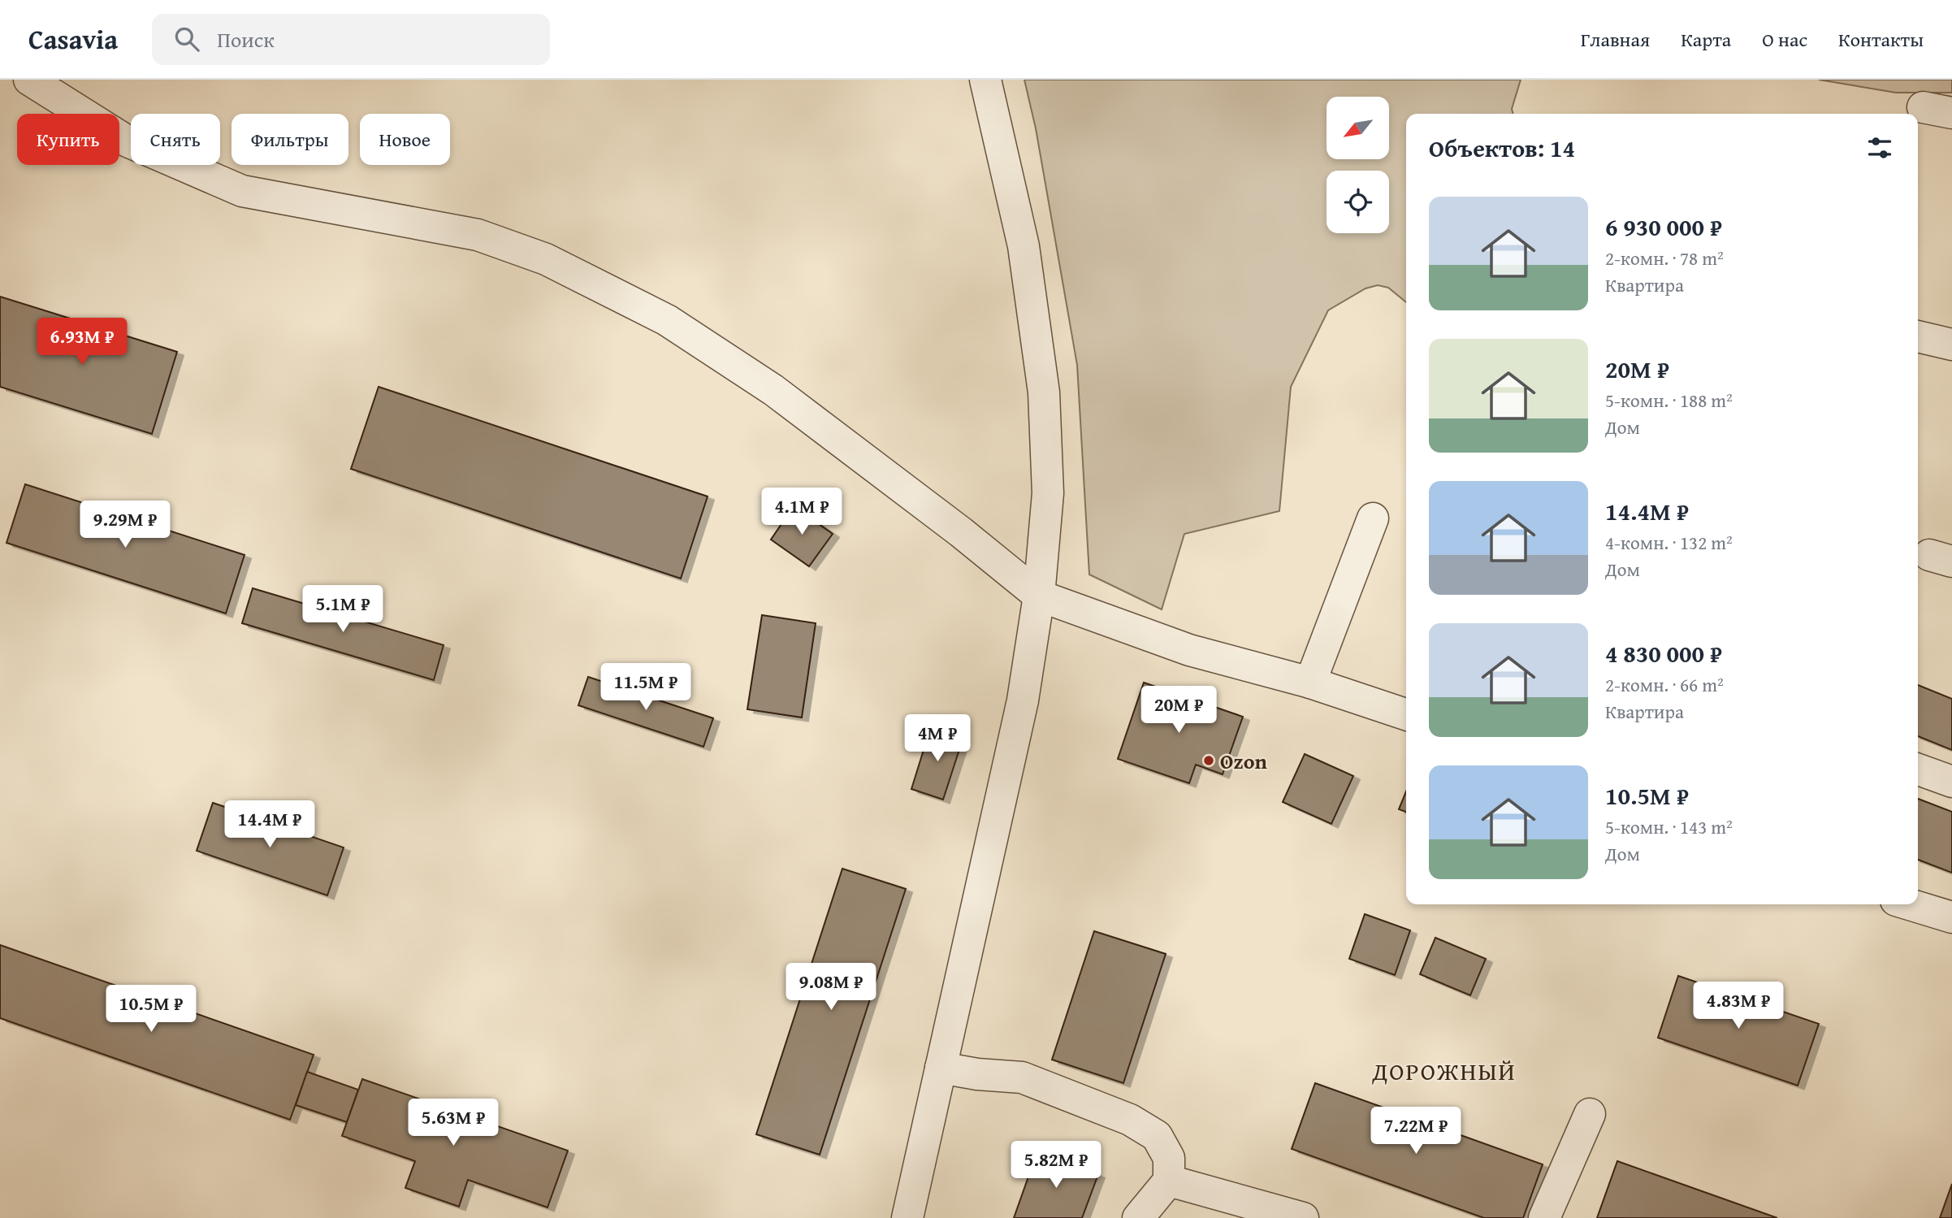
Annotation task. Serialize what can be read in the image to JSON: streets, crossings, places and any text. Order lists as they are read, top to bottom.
{
  "districts": ["ДОРОЖНЫЙ"],
  "places": ["Ozon"],
  "north": "bottom left",
  "page": {
    "header": "Casavia",
    "search": "Поиск",
    "nav": [
      "Главная",
      "Карта",
      "О нас",
      "Контакты"
    ],
    "chip": [
      "Купить",
      "Снять",
      "Фильтры",
      "Новое"
    ],
    "heading": "Объектов: 14",
    "list": [
      {
        "name": "6 930 000 ₽",
        "note": "2-комн. · 78 m² · Квартира"
      },
      {
        "name": "20M ₽",
        "note": "5-комн. · 188 m² · Дом"
      },
      {
        "name": "14.4M ₽",
        "note": "4-комн. · 132 m² · Дом"
      },
      {
        "name": "4 830 000 ₽",
        "note": "2-комн. · 66 m² · Квартира"
      },
      {
        "name": "10.5M ₽",
        "note": "5-комн. · 143 m² · Дом"
      }
    ],
    "price": [
      "6.93M ₽",
      "4.1M ₽",
      "9.29M ₽",
      "5.1M ₽",
      "11.5M ₽",
      "20M ₽",
      "4M ₽",
      "14.4M ₽",
      "9.08M ₽",
      "4.83M ₽",
      "10.5M ₽",
      "5.63M ₽",
      "7.22M ₽",
      "5.82M ₽"
    ]
  }
}
